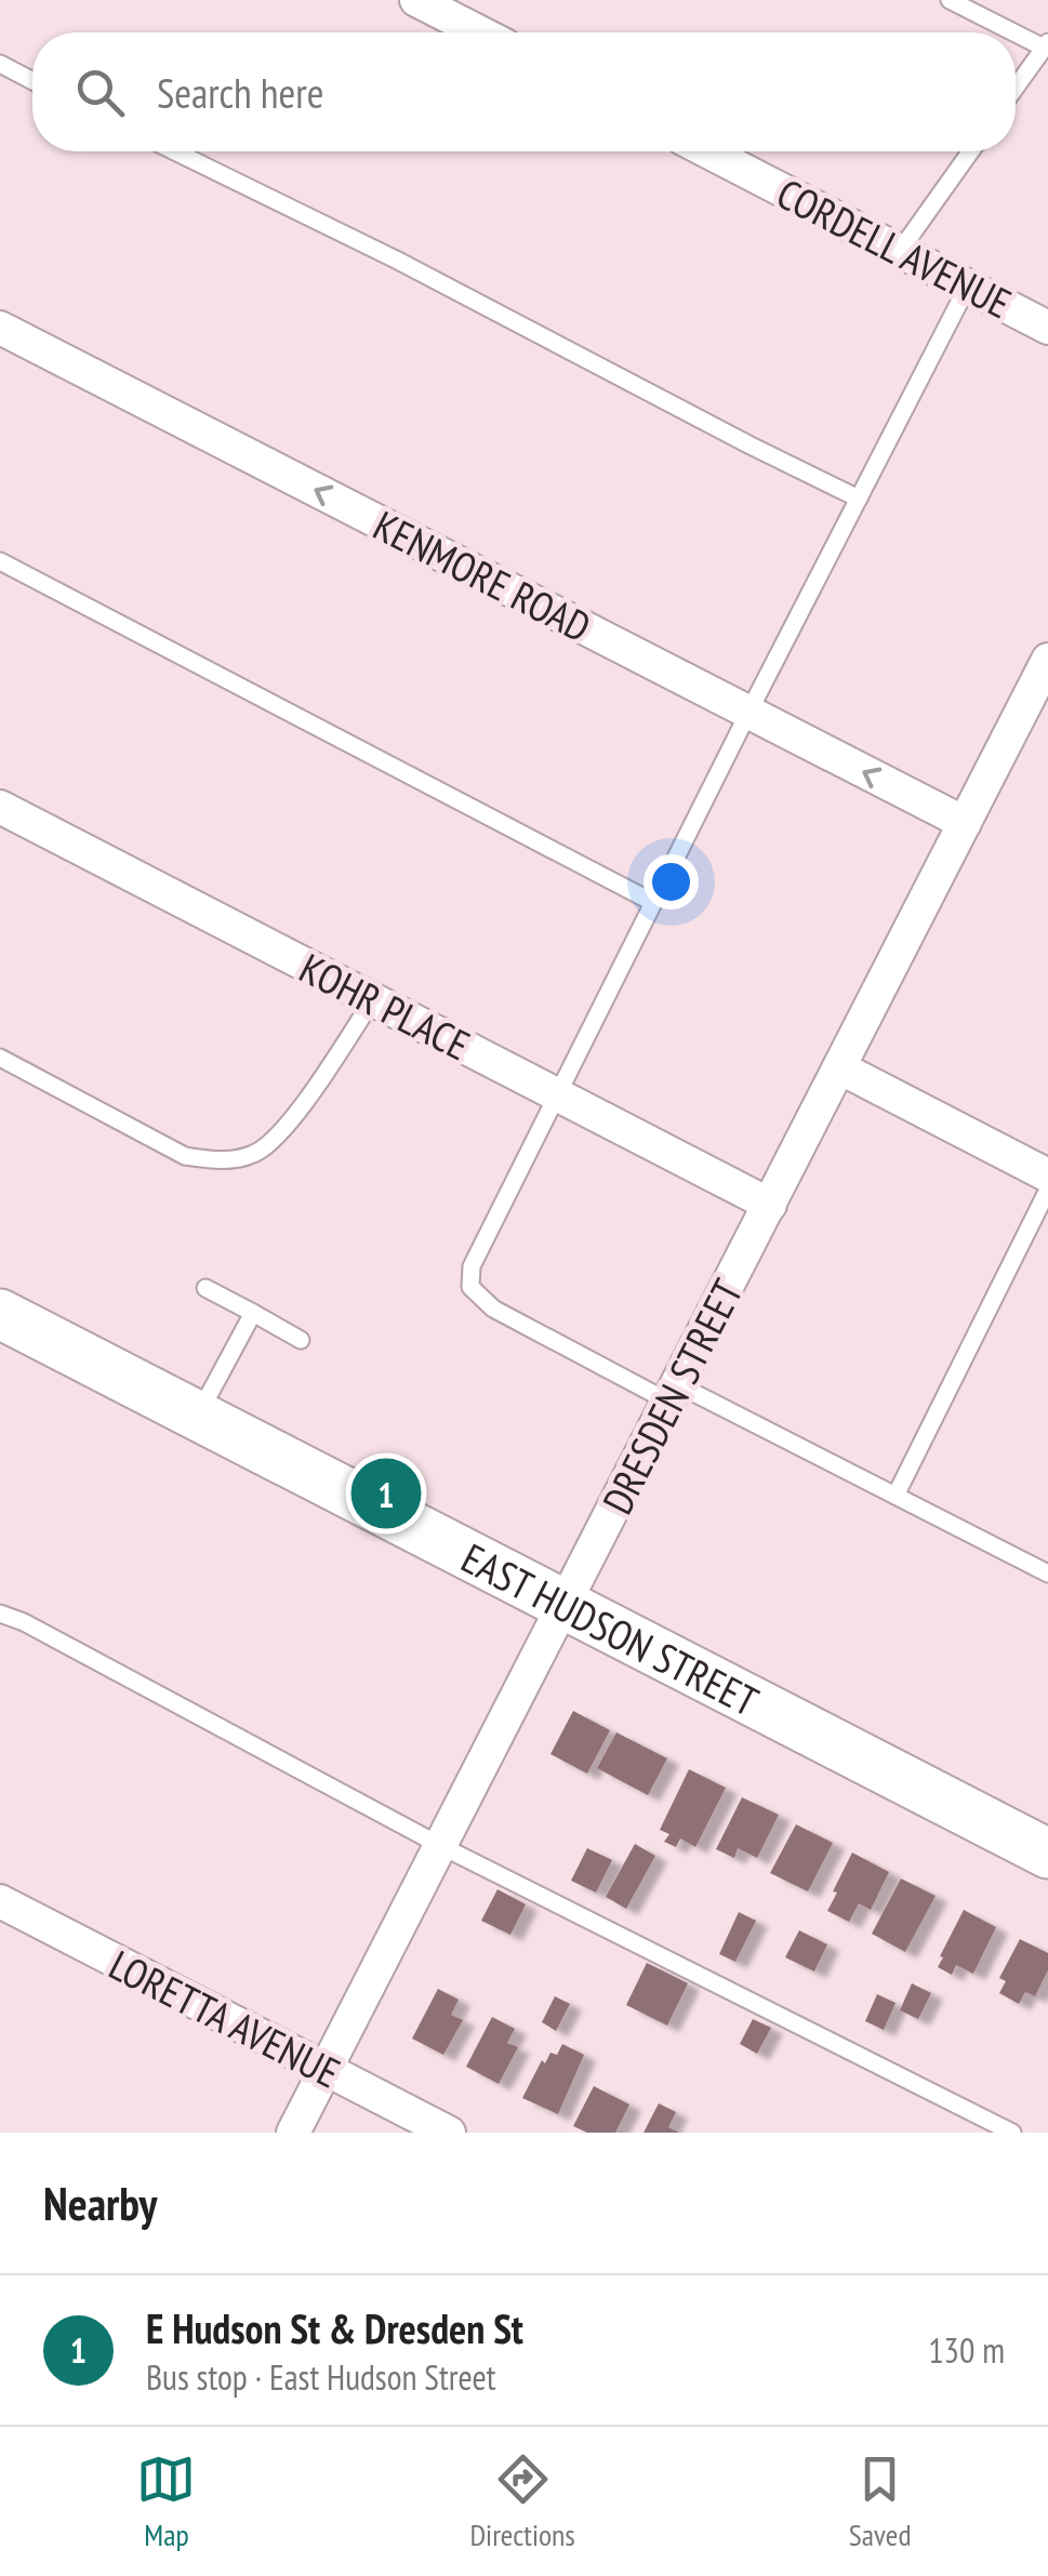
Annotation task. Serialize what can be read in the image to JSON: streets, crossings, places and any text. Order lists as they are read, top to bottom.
{
  "streets": {
    "main road": ["EAST HUDSON STREET"],
    "street": [
      "CORDELL AVENUE",
      "KENMORE ROAD",
      "KOHR PLACE",
      "DRESDEN STREET",
      "LORETTA AVENUE"
    ]
  },
  "crossings": [
    ["KENMORE ROAD", "DRESDEN STREET"],
    ["KOHR PLACE", "DRESDEN STREET"],
    ["DRESDEN STREET", "EAST HUDSON STREET"],
    ["DRESDEN STREET", "LORETTA AVENUE"]
  ],
  "one_way": ["KENMORE ROAD"],
  "page": {
    "search": "Search here",
    "pins": "1",
    "heading": "Nearby",
    "list": [
      {
        "mark": "1",
        "name": "E Hudson St & Dresden St",
        "note": "Bus stop · East Hudson Street",
        "value": "130 m"
      }
    ],
    "nav": ["Map", "Directions", "Saved"]
  }
}
